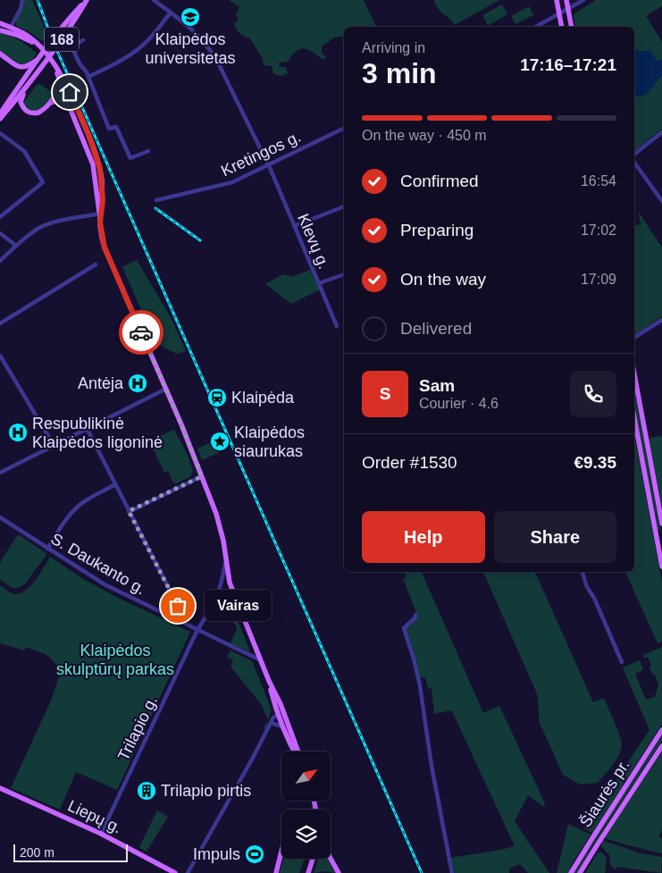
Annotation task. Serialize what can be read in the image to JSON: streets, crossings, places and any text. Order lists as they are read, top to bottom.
{
  "streets": {
    "main road": ["168", "Šiaurės pr.", "Liepų g."],
    "street": [
      "Kretingos g.",
      "Klevų g.",
      "S. Daukanto g.",
      "Trilapio g."
    ]
  },
  "crossings": [
    ["Kretingos g.", "Klevų g."],
    ["S. Daukanto g.", "Trilapio g."],
    ["Trilapio g.", "Liepų g."]
  ],
  "parks": ["Klaipėdos skulptūrų parkas"],
  "places": {
    "school or university": ["Klaipėdos universitetas"],
    "hospital": ["Antėja", "Respublikinė Klaipėdos ligoninė"],
    "station": ["Klaipėda"],
    "place": ["Klaipėdos siaurukas"],
    "other": ["Vairas"],
    "building": ["Trilapio pirtis"],
    "sports": ["Impuls"]
  },
  "scale_bar": "200 m",
  "north": "top right",
  "page": {
    "heading": ["3 min", "Arriving in", "17:16–17:21"],
    "panel": [
      "Sam",
      "Courier · 4.6",
      "Order #1530",
      "€9.35"
    ],
    "bar": "On the way · 450 m",
    "list": [
      ["Confirmed", "16:54"],
      ["Preparing", "17:02"],
      ["On the way", "17:09"],
      "Delivered"
    ],
    "round": "S",
    "buttons": ["Help", "Share"],
    "bubble": "Vairas",
    "scale": "200 m"
  }
}
